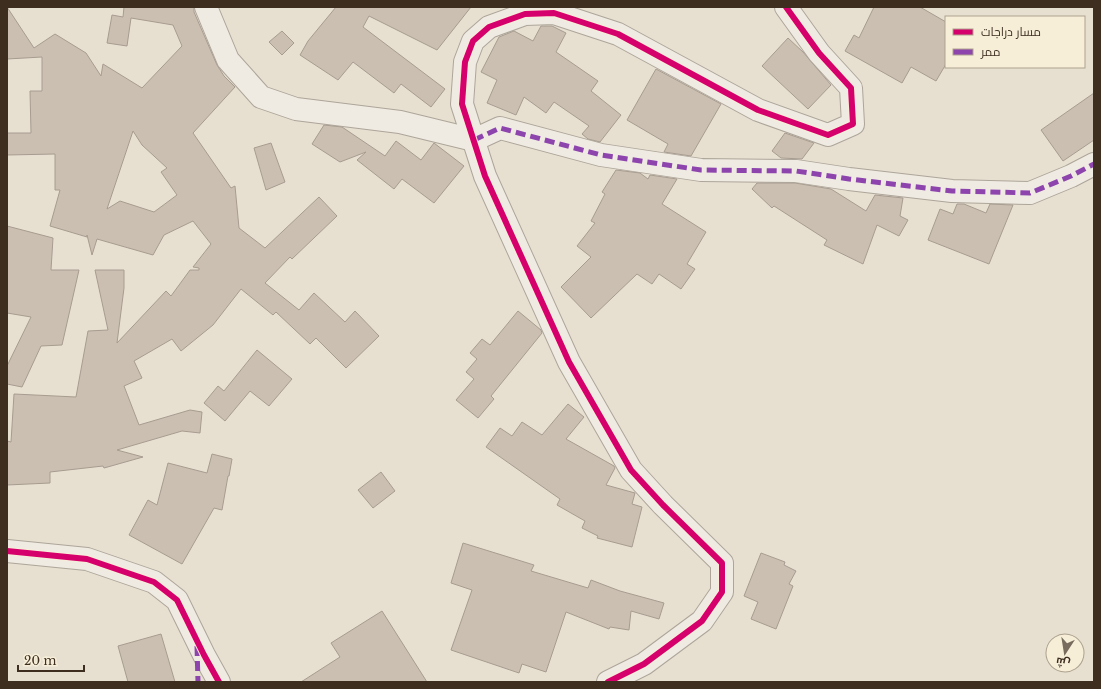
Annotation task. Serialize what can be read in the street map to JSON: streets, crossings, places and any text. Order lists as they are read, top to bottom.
{
  "legend": ["مسار دراجات", "ممر"],
  "scale_bar": "20 m",
  "north": "bottom"
}
